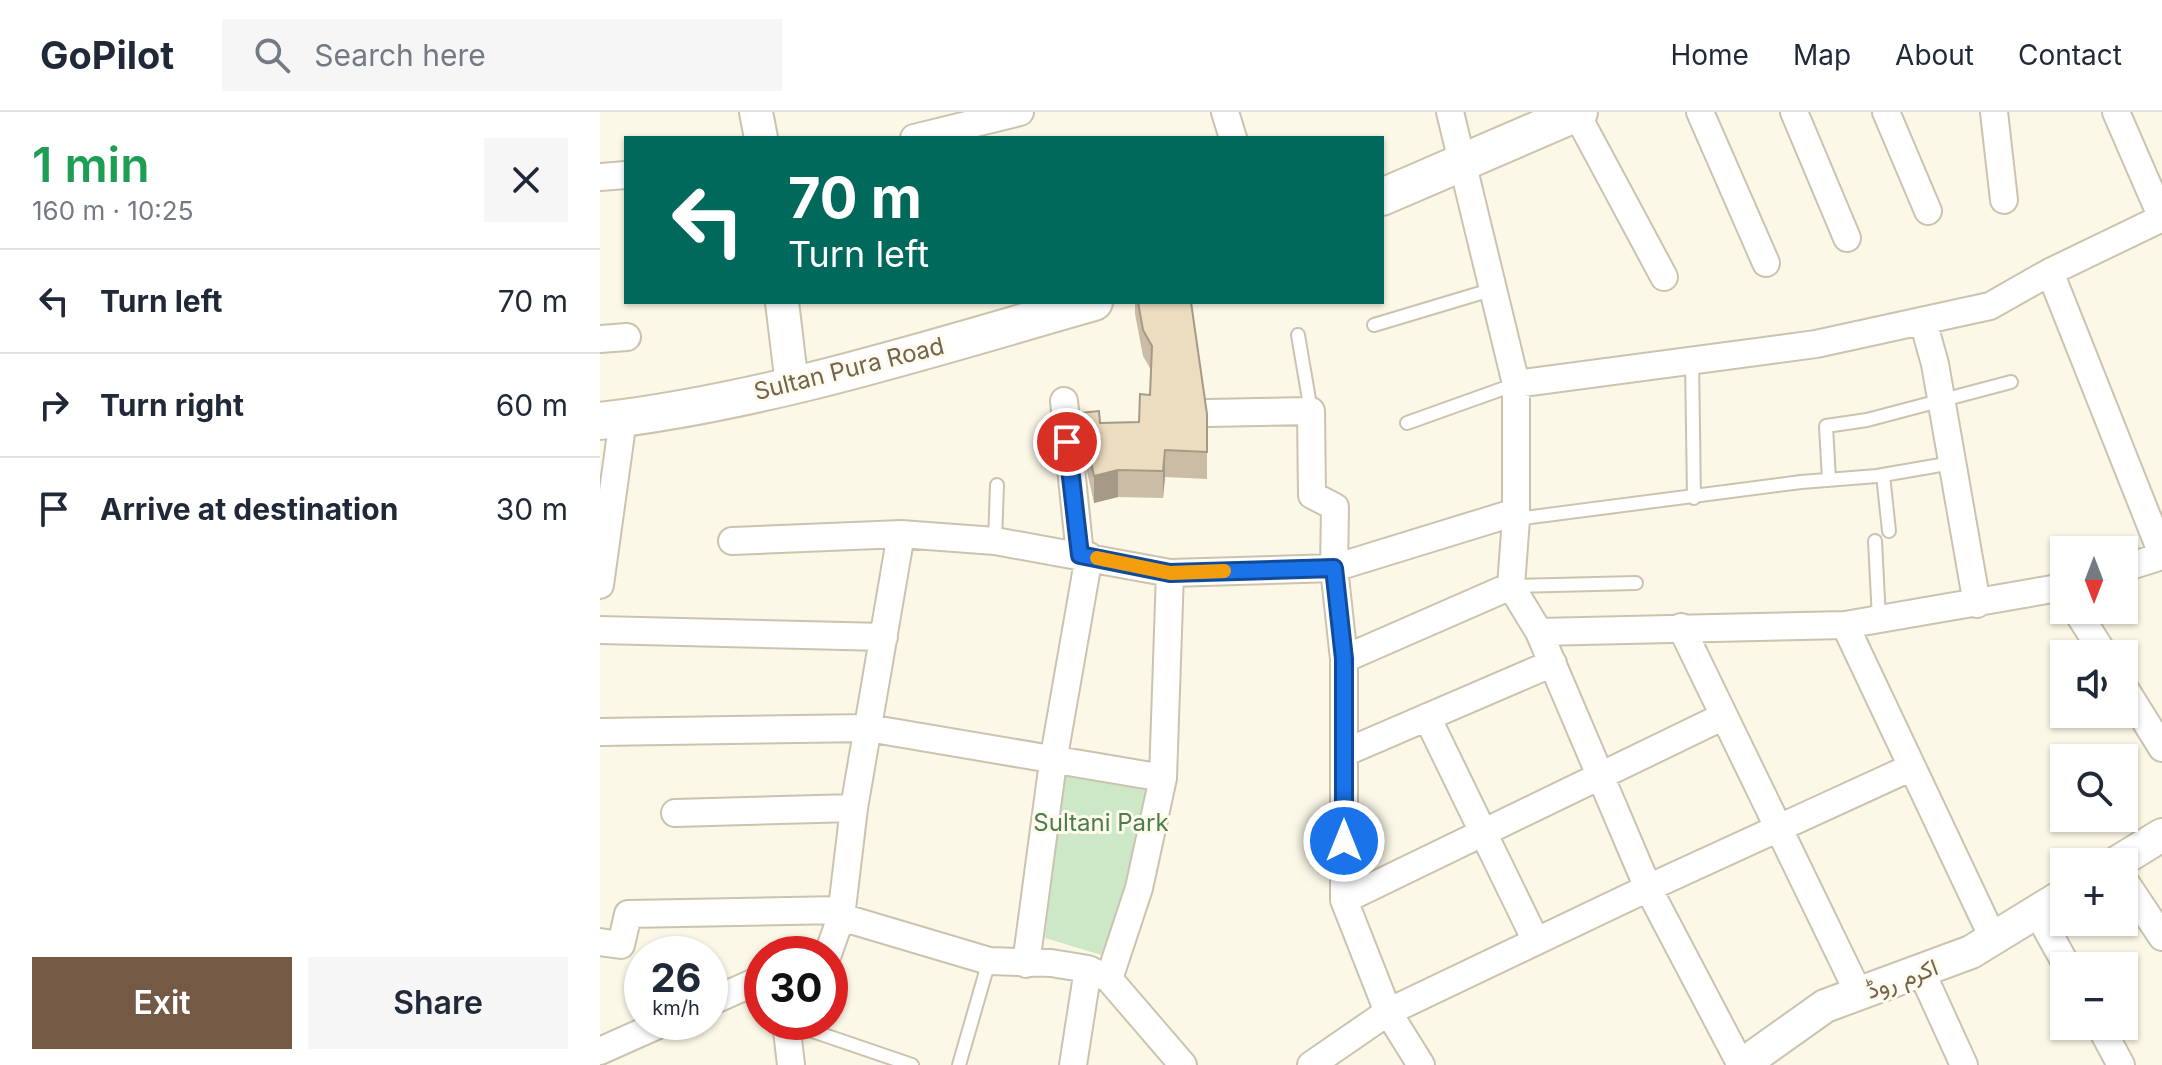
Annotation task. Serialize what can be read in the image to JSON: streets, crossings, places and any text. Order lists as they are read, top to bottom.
{
  "streets": {
    "main road": ["Sultan Pura Road"],
    "street": ["اکرم روڈ"]
  },
  "parks": ["Sultani Park"],
  "north": "bottom",
  "page": {
    "header": "GoPilot",
    "search": "Search here",
    "nav": [
      "Home",
      "Map",
      "About",
      "Contact"
    ],
    "heading": ["1 min", "160 m · 10:25"],
    "turn": ["70 m", "Turn left"],
    "list": [
      {
        "name": "Turn left",
        "value": "70 m"
      },
      {
        "name": "Turn right",
        "value": "60 m"
      },
      {
        "name": "Arrive at destination",
        "value": "30 m"
      }
    ],
    "map_buttons": ["+", "−"],
    "speed": "26 km/h",
    "limit": "30",
    "buttons": ["Exit", "Share"]
  }
}
